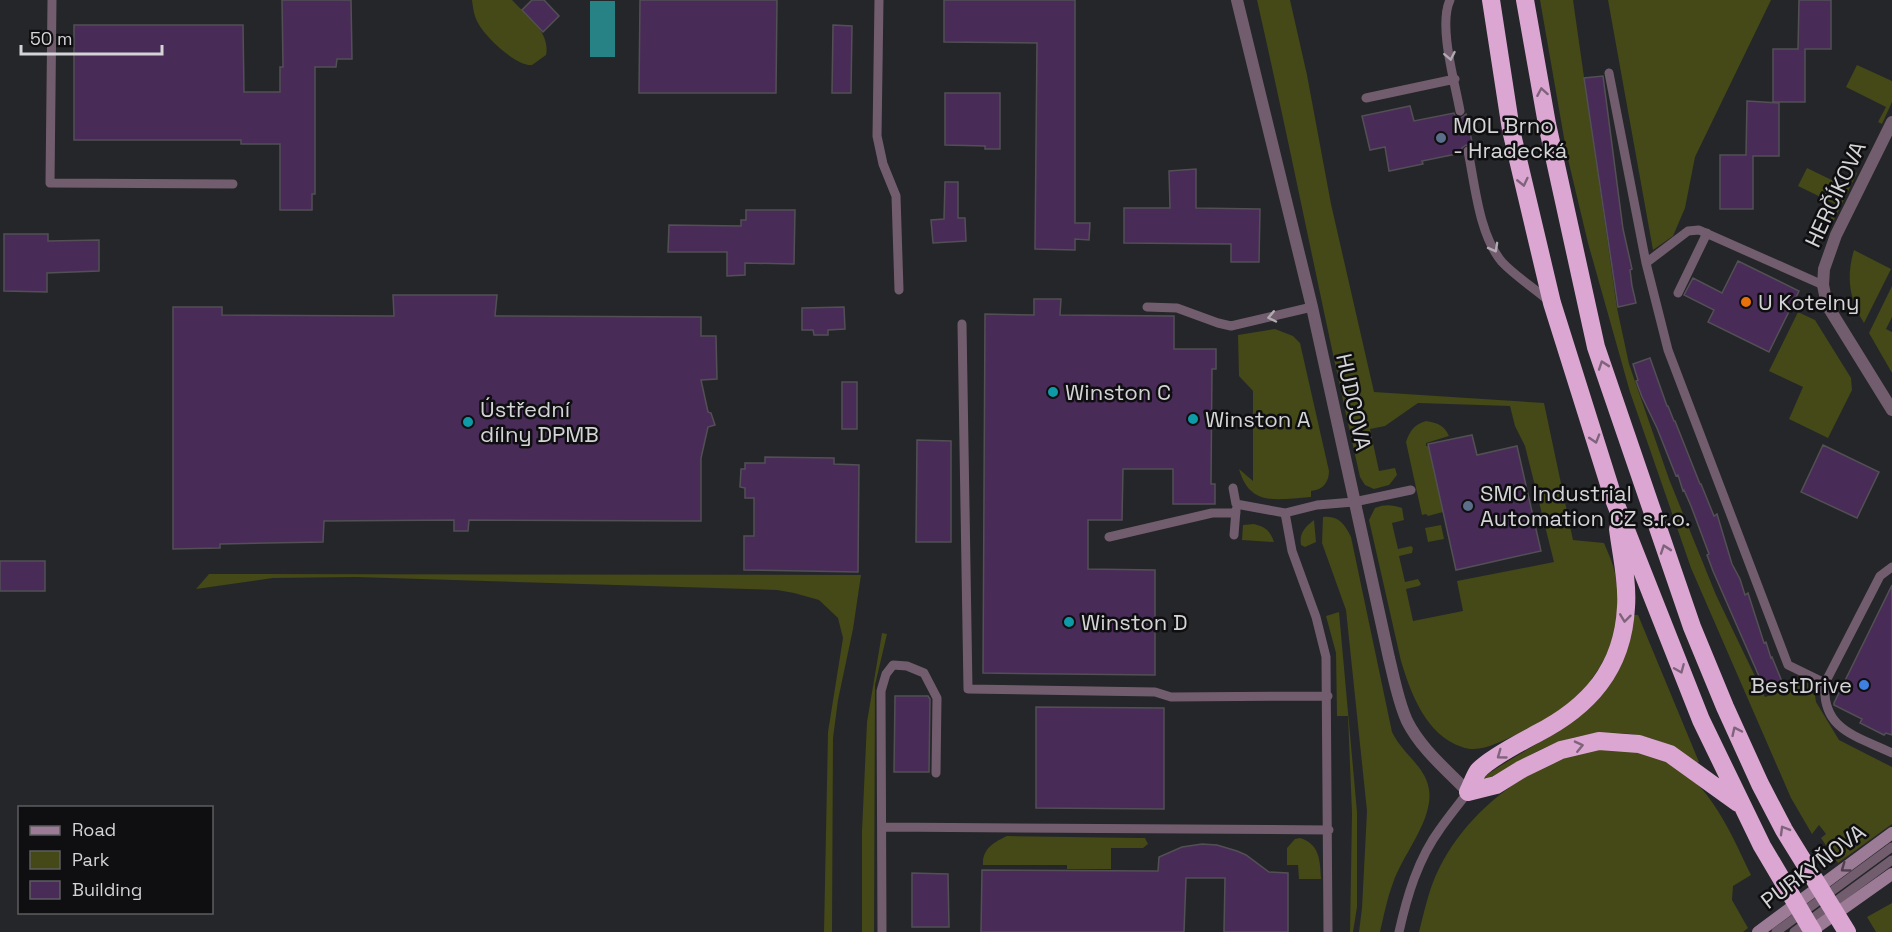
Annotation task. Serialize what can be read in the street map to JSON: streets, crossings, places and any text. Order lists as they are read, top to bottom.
{
  "streets": {
    "street": ["HERČÍKOVA", "HUDCOVA", "PURKYŇOVA"]
  },
  "places": [
    "MOL Brno - Hradecká",
    "U Kotelny",
    "Winston C",
    "Winston A",
    "Ústřední dílny DPMB",
    "SMC Industrial Automation CZ s.r.o.",
    "Winston D",
    "BestDrive"
  ],
  "legend": ["Road", "Park", "Building"],
  "scale_bar": "50 m"
}
